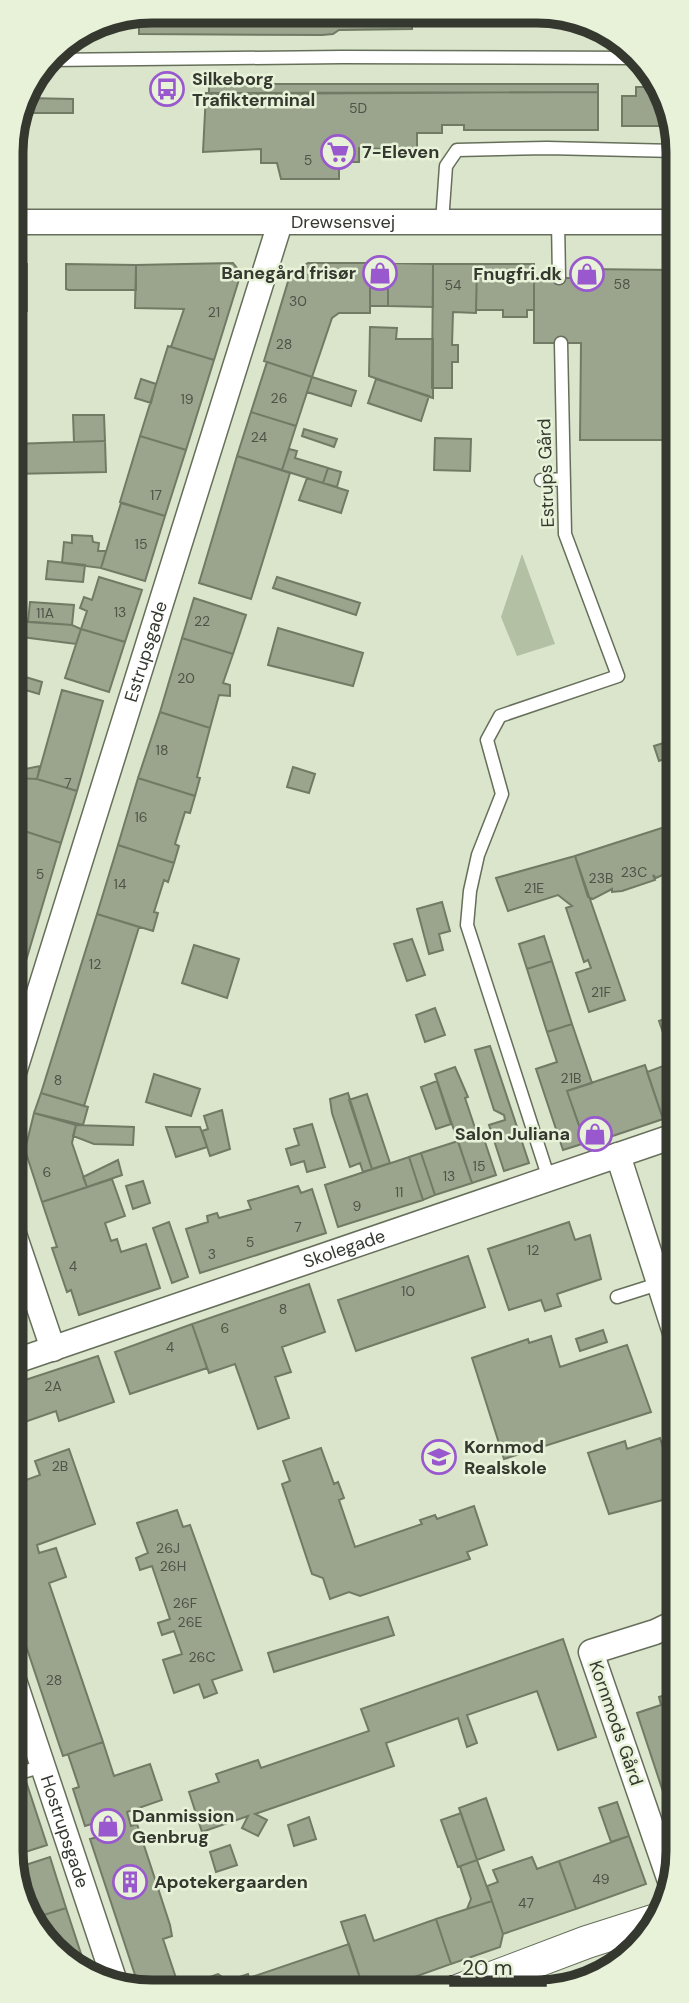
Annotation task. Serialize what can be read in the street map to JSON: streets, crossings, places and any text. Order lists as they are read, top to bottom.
{
  "streets": {
    "street": [
      "Drewsensvej",
      "Estrupsgade",
      "Skolegade",
      "Kornmods Gård",
      "Hostrupsgade"
    ],
    "lane": ["Estrups Gård"]
  },
  "crossings": [
    ["Drewsensvej", "Estrupsgade"],
    ["Estrups Gård", "Skolegade"]
  ],
  "places": {
    "bus stop": ["Silkeborg Trafikterminal"],
    "supermarket": ["7-Eleven"],
    "shop": [
      "Banegård frisør",
      "Fnugfri.dk",
      "Salon Juliana",
      "Danmission Genbrug"
    ],
    "school or university": ["Kornmod Realskole"],
    "building": ["Apotekergaarden"]
  },
  "house_numbers": [
    "5D",
    "5",
    "58",
    "54",
    "30",
    "21",
    "28",
    "26",
    "19",
    "24",
    "17",
    "15",
    "13",
    "11A",
    "22",
    "20",
    "18",
    "7",
    "16",
    "23C",
    "5",
    "23B",
    "14",
    "21E",
    "12",
    "21F",
    "21B",
    "8",
    "15",
    "6",
    "13",
    "11",
    "9",
    "7",
    "5",
    "12",
    "3",
    "4",
    "10",
    "8",
    "6",
    "4",
    "2A",
    "2B",
    "26J",
    "26H",
    "26F",
    "26E",
    "26C",
    "28",
    "49",
    "47"
  ],
  "scale_bar": "20 m"
}
